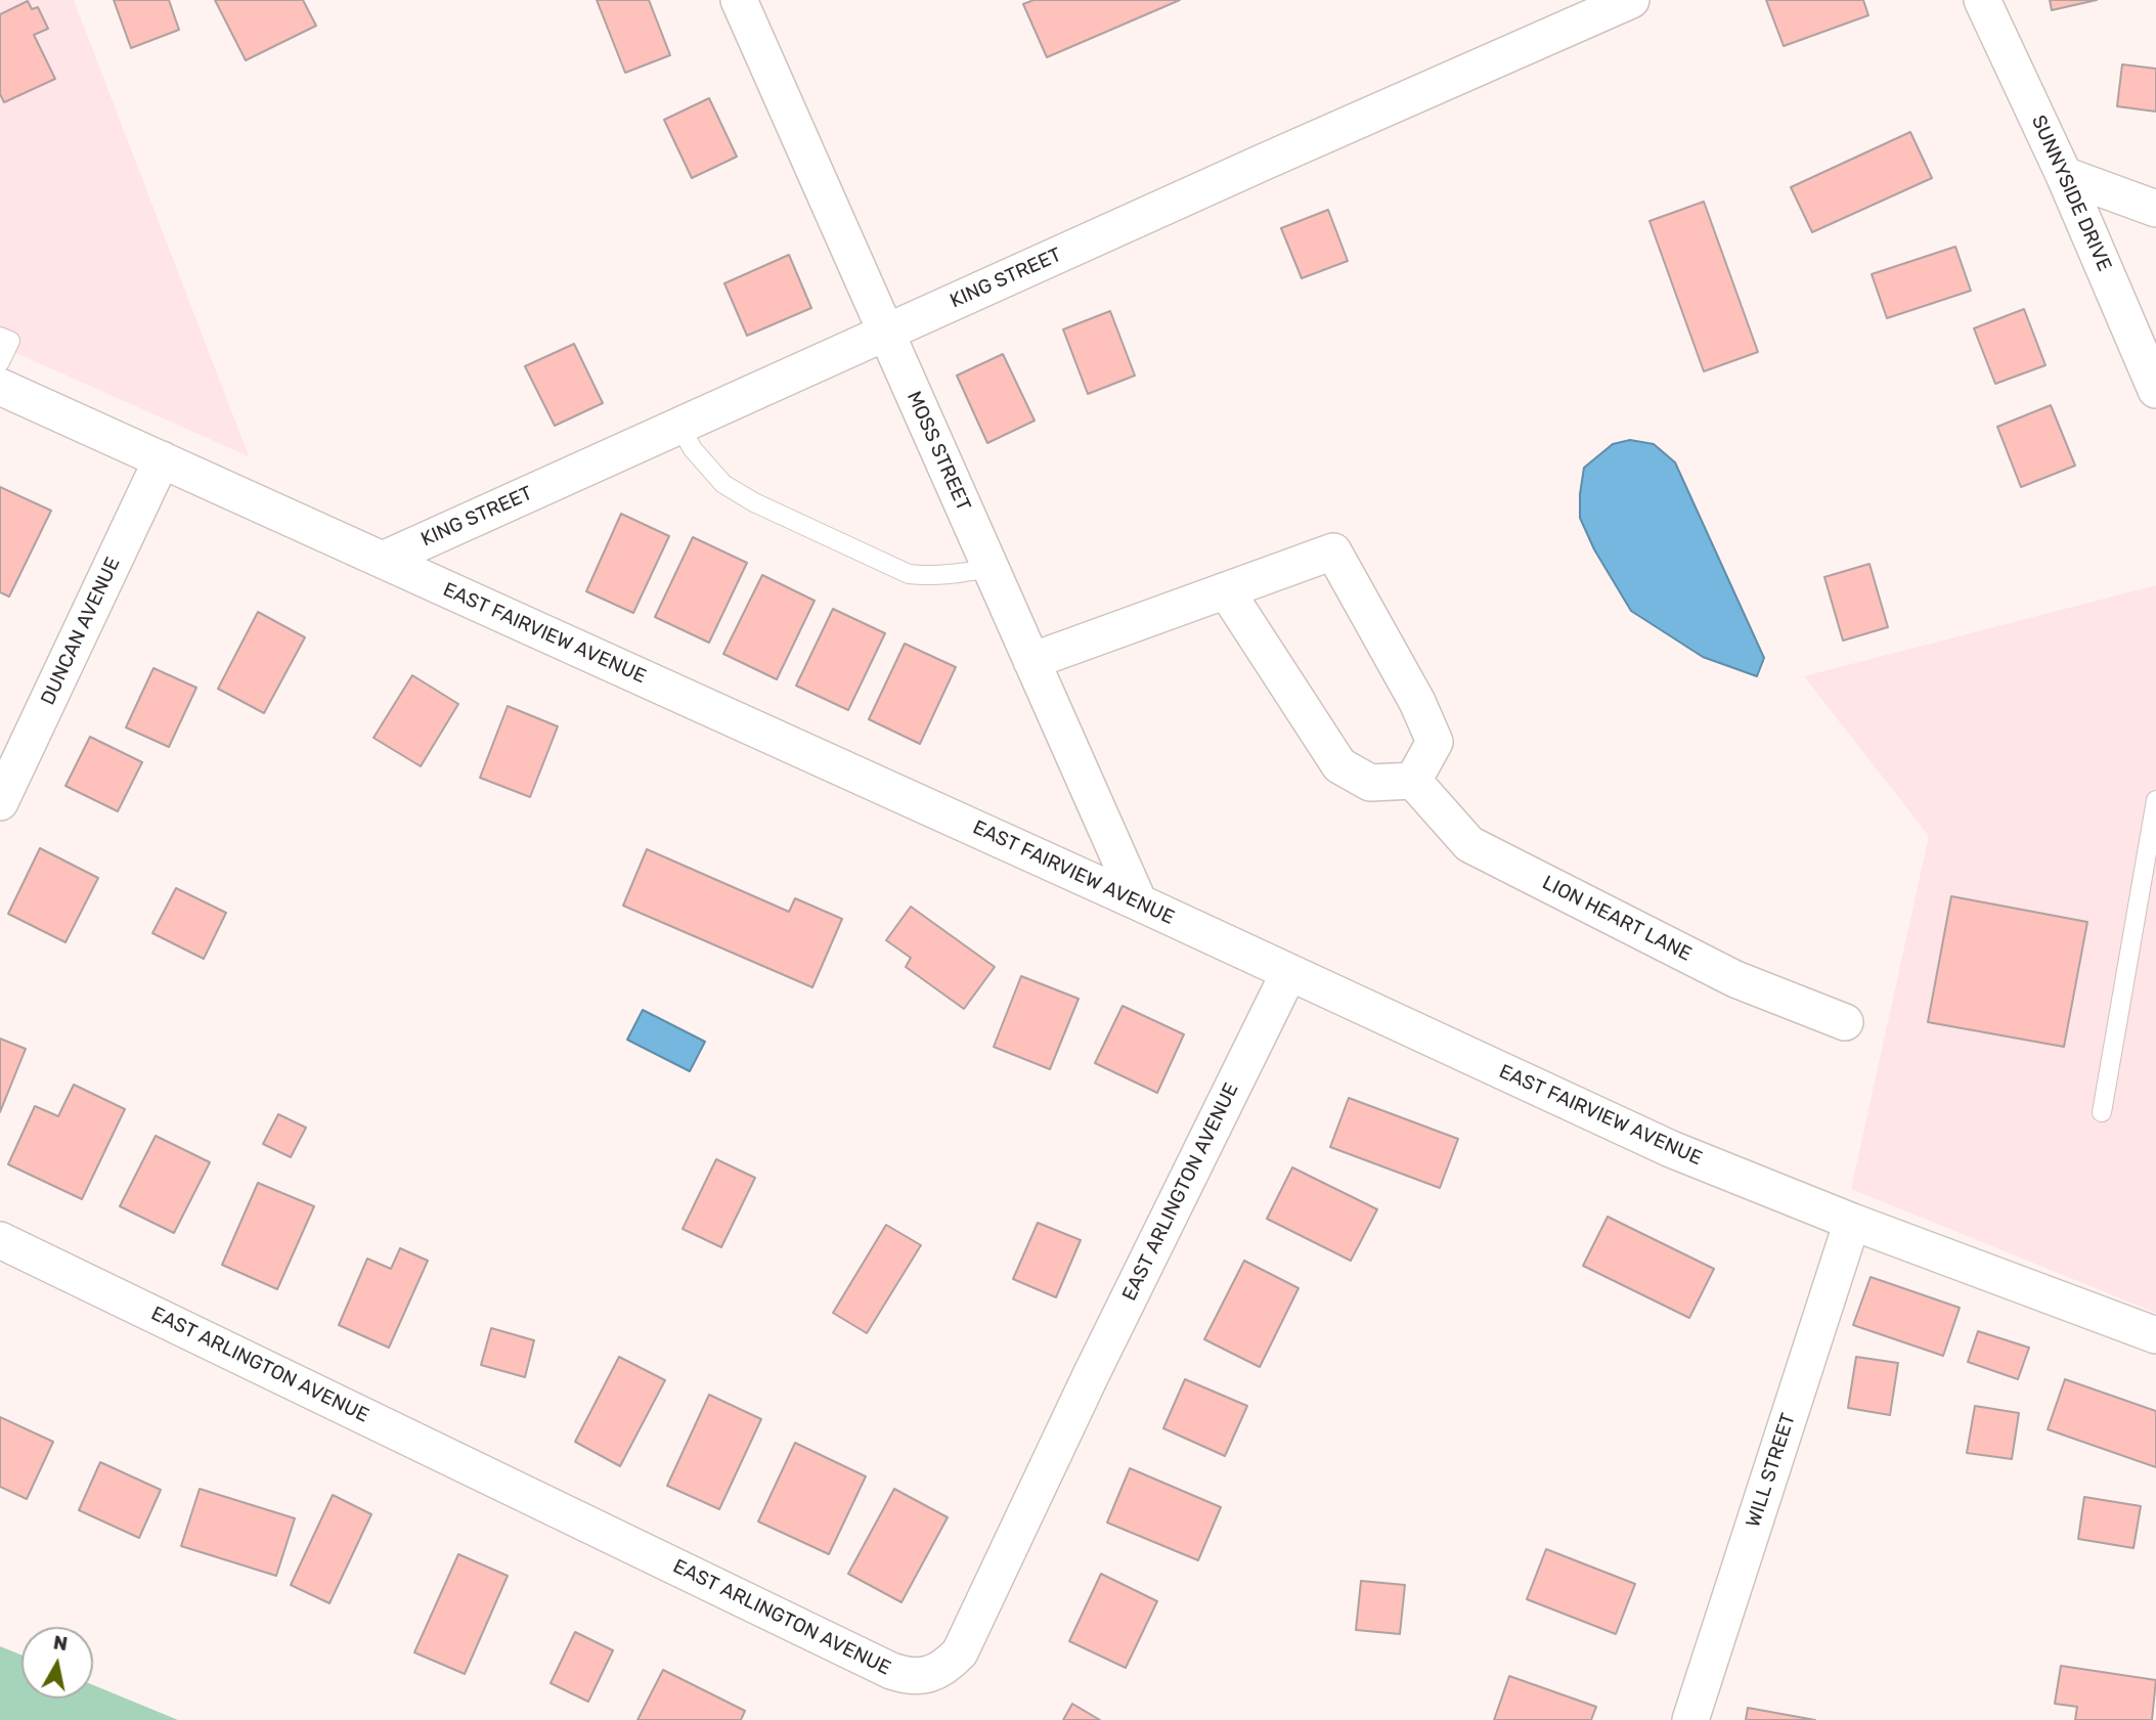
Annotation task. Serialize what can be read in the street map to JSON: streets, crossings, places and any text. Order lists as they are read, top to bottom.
{
  "streets": {
    "street": [
      "SUNNYSIDE DRIVE",
      "KING STREET",
      "MOSS STREET",
      "DUNCAN AVENUE",
      "EAST FAIRVIEW AVENUE",
      "LION HEART LANE",
      "EAST ARLINGTON AVENUE",
      "WILL STREET"
    ]
  },
  "crossings": [
    ["KING STREET", "MOSS STREET"],
    ["KING STREET", "EAST FAIRVIEW AVENUE"],
    ["MOSS STREET", "EAST FAIRVIEW AVENUE"],
    ["DUNCAN AVENUE", "EAST FAIRVIEW AVENUE"],
    ["EAST FAIRVIEW AVENUE", "EAST ARLINGTON AVENUE"],
    ["EAST FAIRVIEW AVENUE", "WILL STREET"]
  ],
  "north": "top"
}
